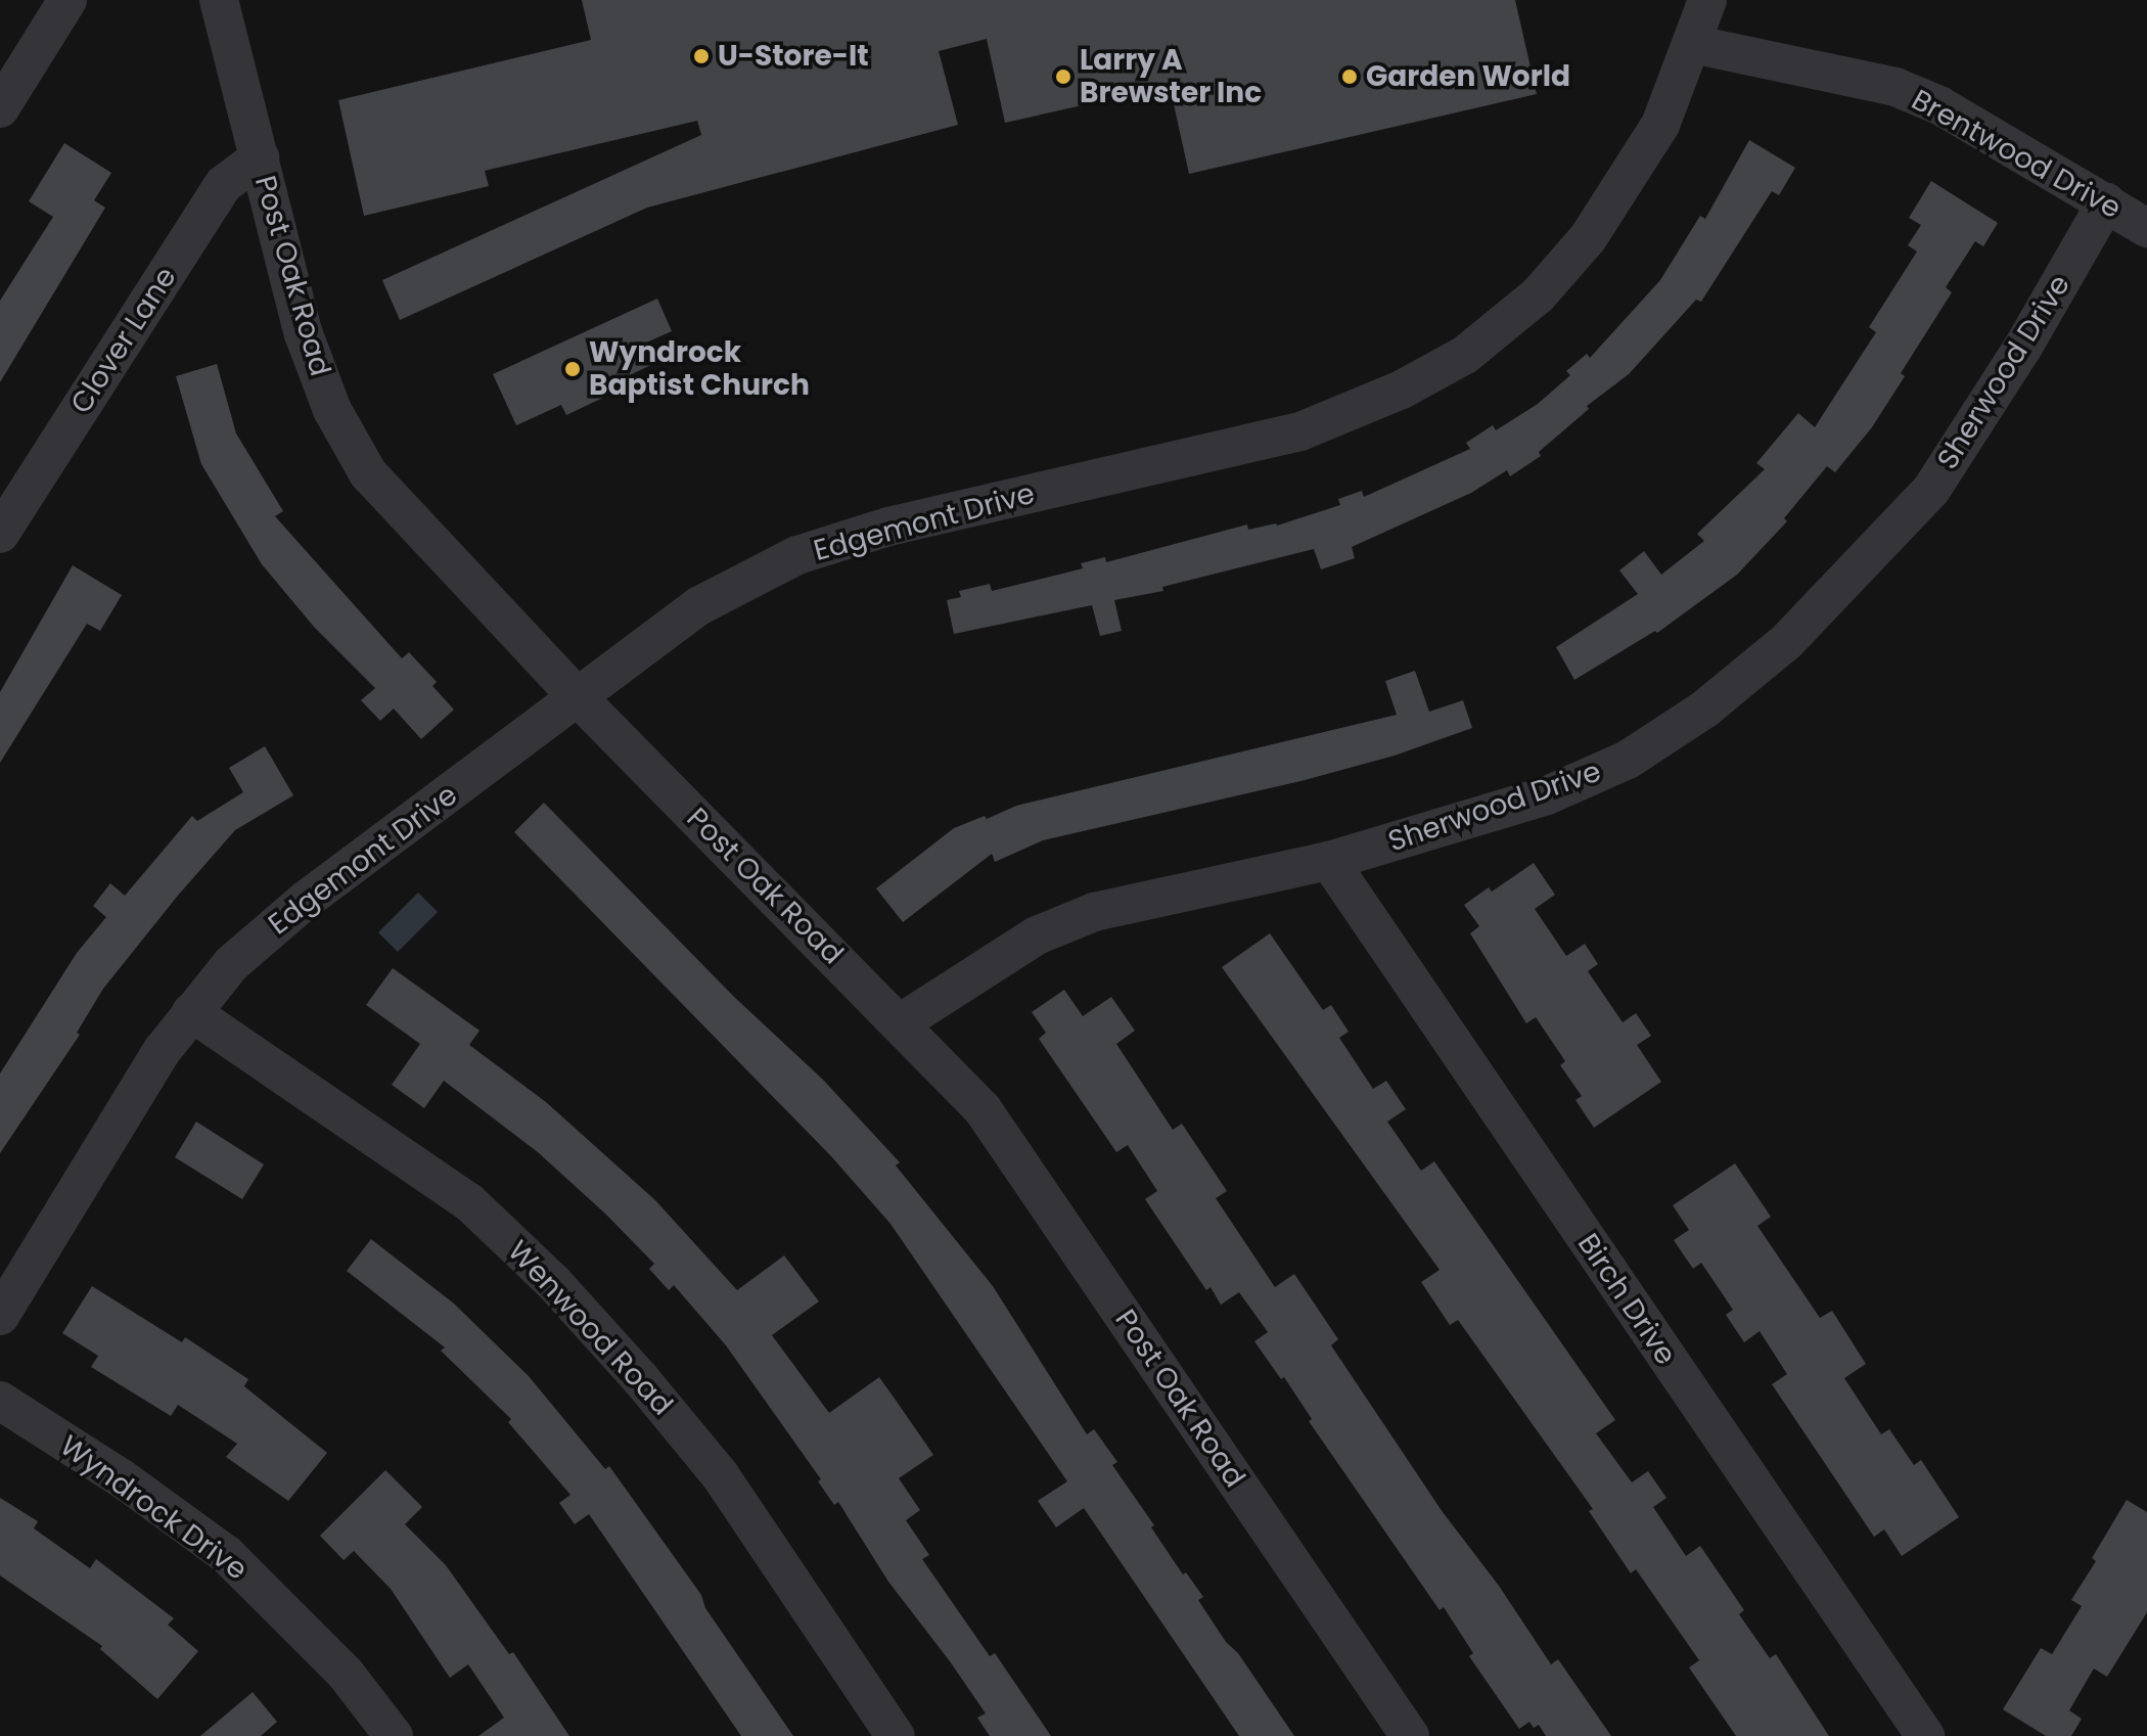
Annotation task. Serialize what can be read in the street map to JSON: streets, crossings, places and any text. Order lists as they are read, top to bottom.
{
  "streets": {
    "street": [
      "Brentwood Drive",
      "Post Oak Road",
      "Clover Lane",
      "Sherwood Drive",
      "Edgemont Drive",
      "Birch Drive",
      "Wenwood Road",
      "Wyndrock Drive"
    ]
  },
  "crossings": [
    ["Brentwood Drive", "Sherwood Drive"],
    ["Brentwood Drive", "Edgemont Drive"],
    ["Post Oak Road", "Clover Lane"],
    ["Post Oak Road", "Sherwood Drive"],
    ["Post Oak Road", "Edgemont Drive"],
    ["Sherwood Drive", "Birch Drive"],
    ["Edgemont Drive", "Wenwood Road"]
  ],
  "places": [
    "U-Store-It",
    "Larry A Brewster Inc",
    "Garden World",
    "Wyndrock Baptist Church"
  ]
}
